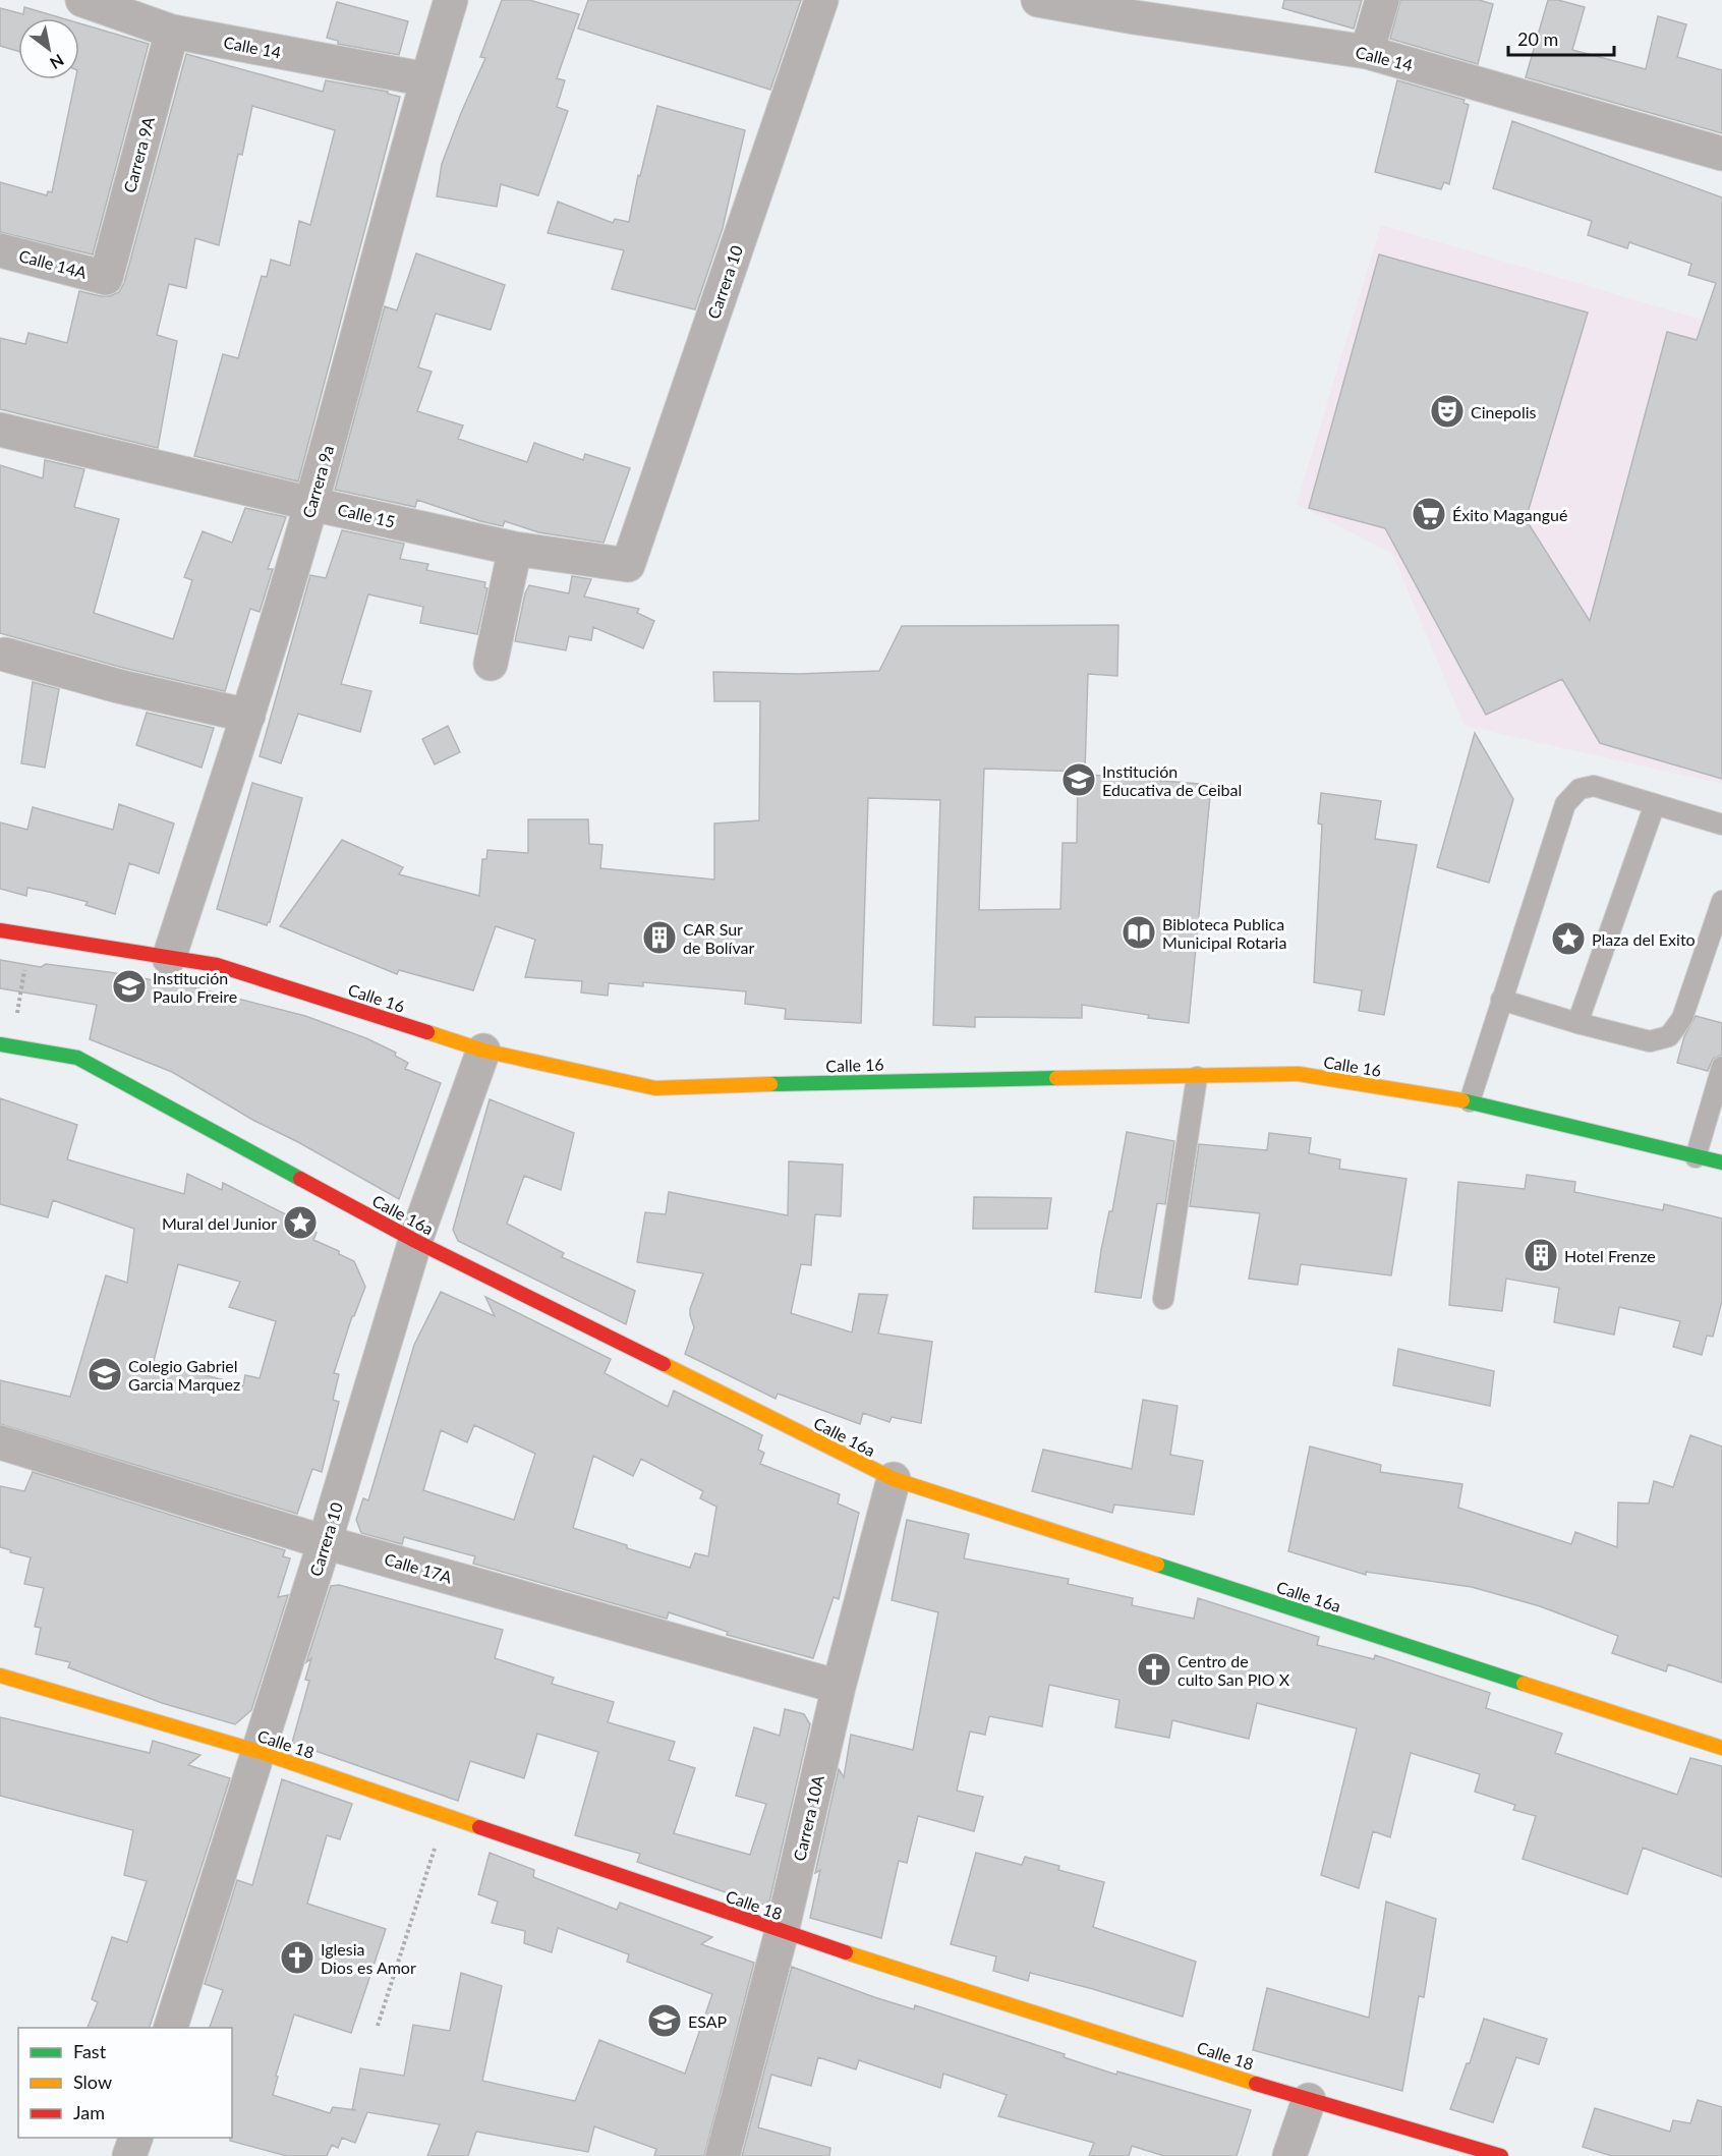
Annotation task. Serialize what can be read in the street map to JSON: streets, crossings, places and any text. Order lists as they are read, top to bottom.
{
  "streets": {
    "main road": ["Calle 16", "Calle 16a", "Calle 18"],
    "street": [
      "Calle 14",
      "Carrera 9A",
      "Calle 14A",
      "Carrera 10",
      "Carrera 9a",
      "Calle 15",
      "Calle 17A",
      "Carrera 10A"
    ]
  },
  "crossings": [
    ["Calle 14", "Carrera 9A"],
    ["Calle 14", "Carrera 9a"],
    ["Carrera 9A", "Calle 14A"],
    ["Carrera 10", "Calle 15"],
    ["Carrera 10", "Calle 16"],
    ["Carrera 10", "Calle 16a"],
    ["Carrera 10", "Calle 17A"],
    ["Carrera 10", "Calle 18"],
    ["Carrera 9a", "Calle 15"],
    ["Carrera 9a", "Calle 16"],
    ["Calle 16a", "Carrera 10A"],
    ["Calle 17A", "Carrera 10A"],
    ["Calle 18", "Carrera 10A"]
  ],
  "places": {
    "theatre": ["Cinepolis"],
    "supermarket": ["Éxito Magangué"],
    "school or university": [
      "Institución Educativa de Ceibal",
      "Institución Paulo Freire",
      "Colegio Gabriel Garcia Marquez",
      "ESAP"
    ],
    "library": ["Bibloteca Publica Municipal Rotaria"],
    "building": ["CAR Sur de Bolívar", "Hotel Frenze"],
    "place": ["Plaza del Exito", "Mural del Junior"],
    "church": ["Centro de culto San PIO X", "Iglesia Dios es Amor"]
  },
  "legend": ["Fast", "Slow", "Jam"],
  "scale_bar": "20 m",
  "north": "bottom right"
}
